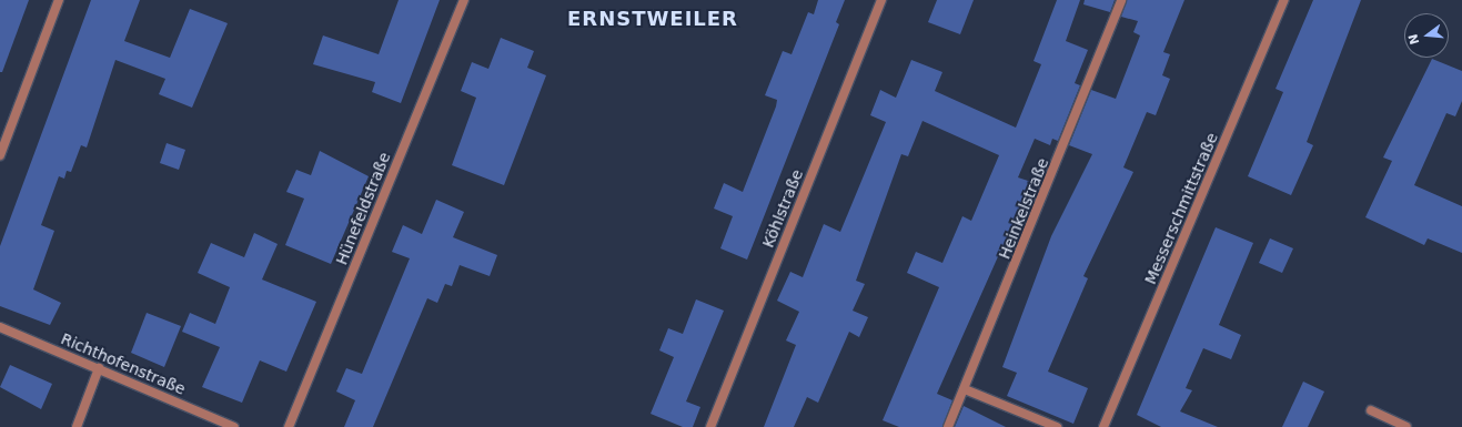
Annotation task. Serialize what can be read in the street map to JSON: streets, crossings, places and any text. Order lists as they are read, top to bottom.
{
  "streets": {
    "street": [
      "Hünefeldstraße",
      "Köhlstraße",
      "Heinkelstraße",
      "Messerschmittstraße",
      "Richthofenstraße"
    ]
  },
  "districts": ["ERNSTWEILER"],
  "north": "left"
}
